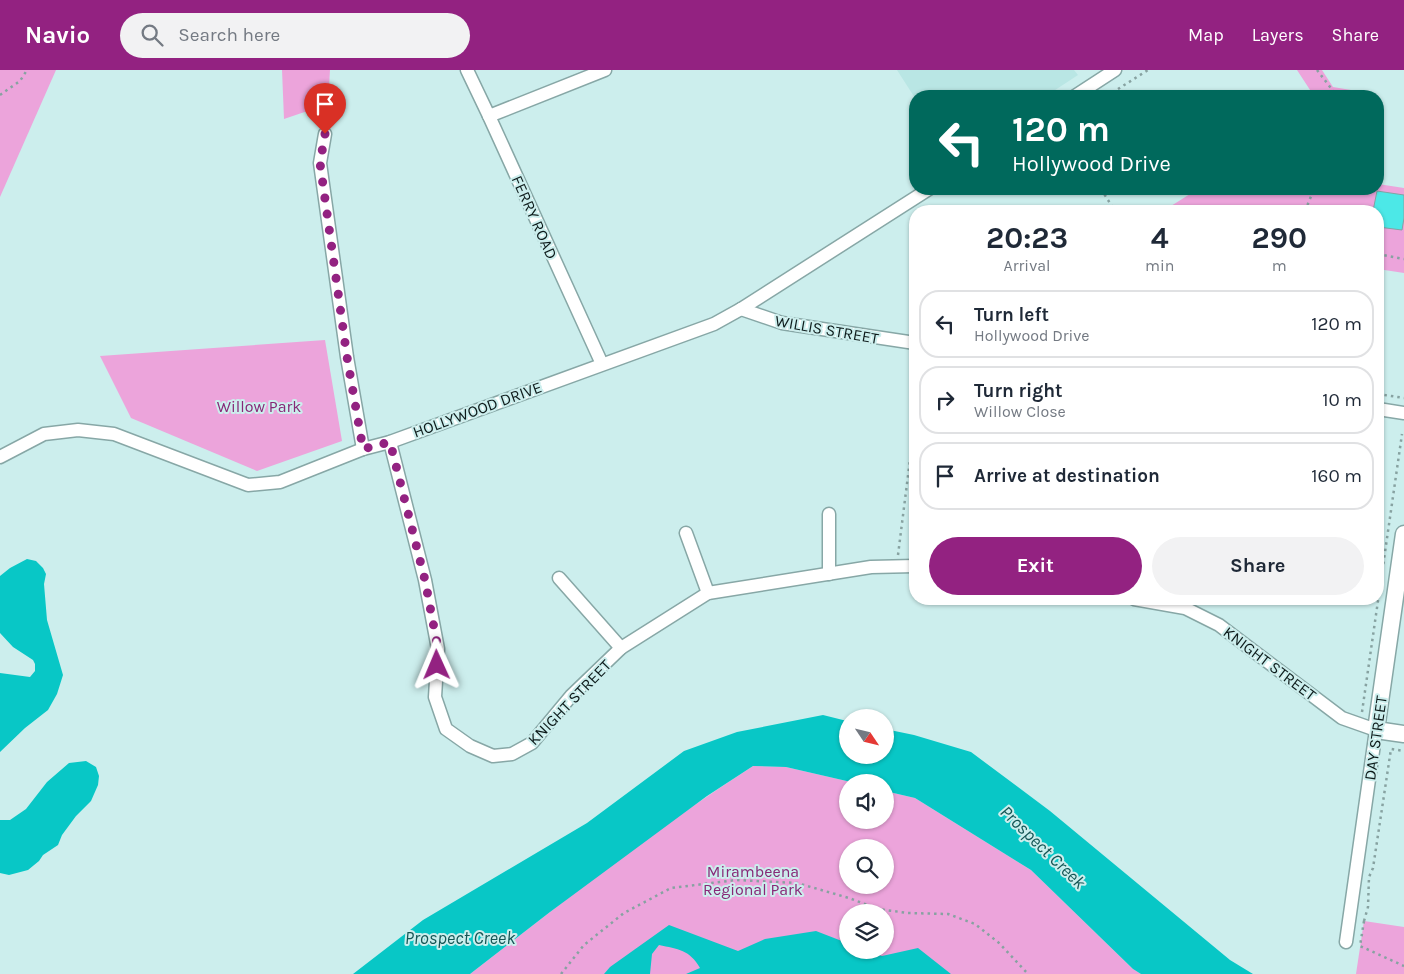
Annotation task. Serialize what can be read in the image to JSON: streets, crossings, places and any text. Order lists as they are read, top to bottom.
{
  "streets": {
    "street": [
      "FERRY ROAD",
      "WILLIS STREET",
      "HOLLYWOOD DRIVE",
      "KNIGHT STREET",
      "DAY STREET"
    ]
  },
  "crossings": [
    ["FERRY ROAD", "HOLLYWOOD DRIVE"],
    ["WILLIS STREET", "HOLLYWOOD DRIVE"],
    ["HOLLYWOOD DRIVE", "KNIGHT STREET"],
    ["KNIGHT STREET", "DAY STREET"]
  ],
  "water": ["Prospect Creek"],
  "parks": ["Willow Park", "Mirambeena Regional Park"],
  "north": "bottom right",
  "page": {
    "header": "Navio",
    "search": "Search here",
    "nav": ["Map", "Layers", "Share"],
    "turn": ["120 m", "Hollywood Drive"],
    "eta": [
      "20:23",
      "Arrival",
      "4",
      "min",
      "290",
      "m"
    ],
    "list": [
      {
        "name": "Turn left",
        "note": "Hollywood Drive",
        "value": "120 m"
      },
      {
        "name": "Turn right",
        "note": "Willow Close",
        "value": "10 m"
      },
      {
        "name": "Arrive at destination",
        "value": "160 m"
      }
    ],
    "buttons": ["Exit", "Share"]
  }
}
